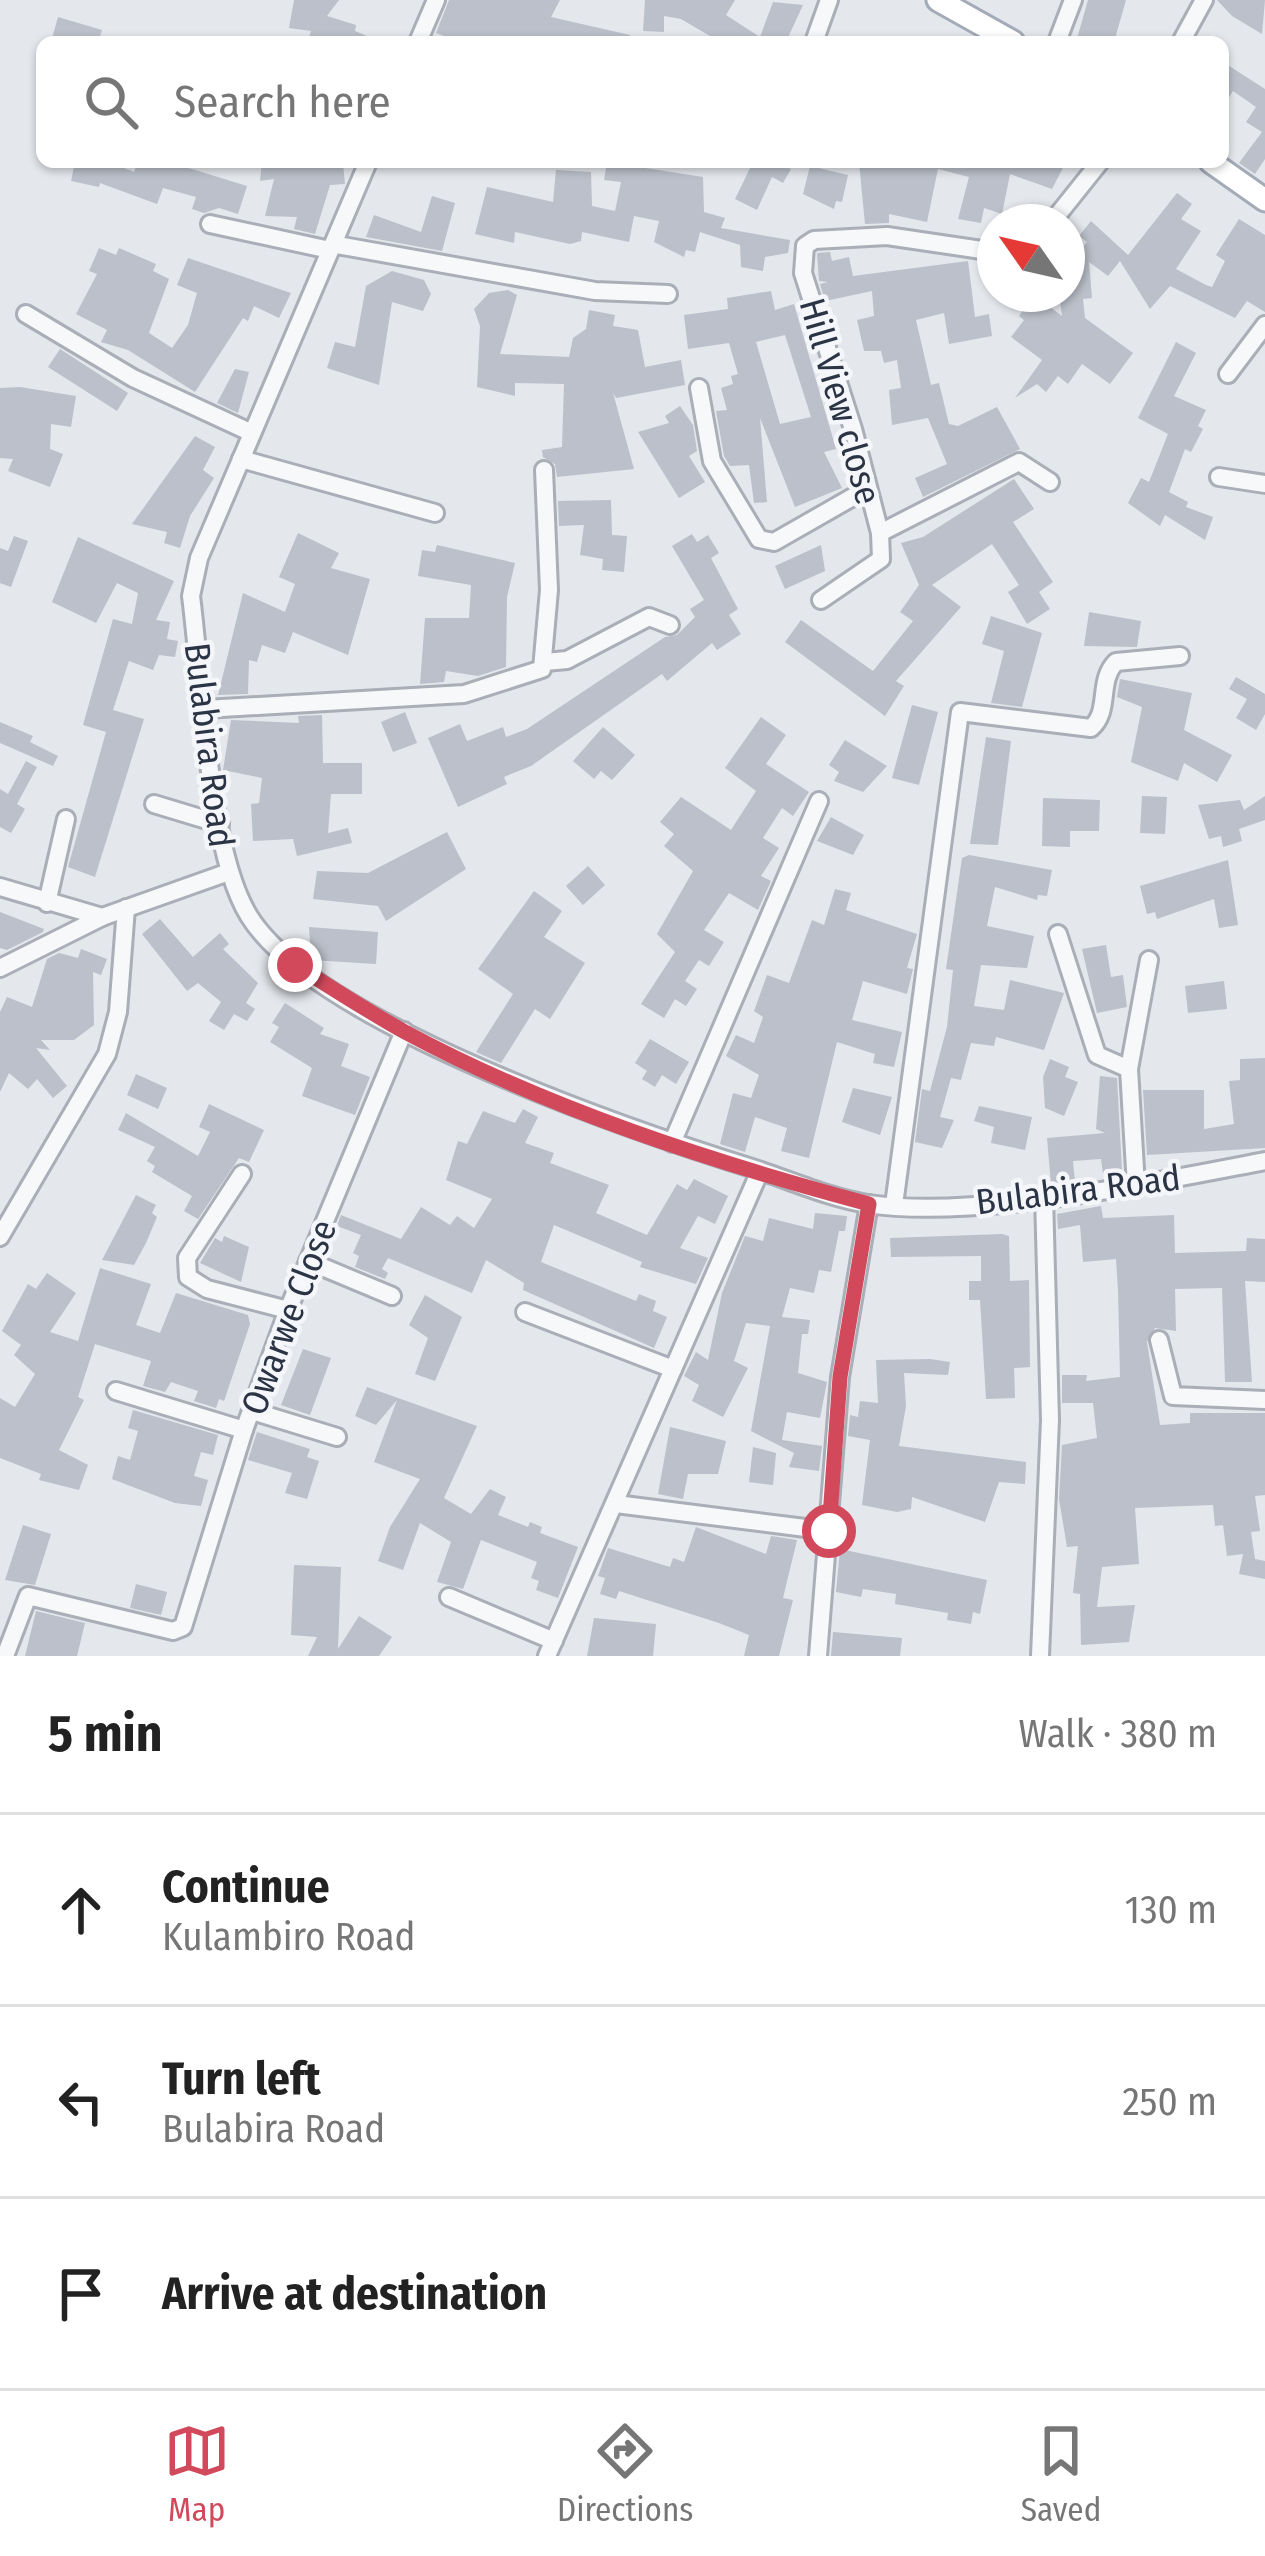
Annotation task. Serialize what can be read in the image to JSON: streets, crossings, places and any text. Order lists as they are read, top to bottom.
{
  "streets": {
    "street": ["Hill View close", "Bulabira Road", "Owarwe Close"]
  },
  "crossings": [
    ["Bulabira Road", "Owarwe Close"]
  ],
  "north": "top left",
  "page": {
    "search": "Search here",
    "heading": ["5 min", "Walk · 380 m"],
    "list": [
      ["Continue", "Kulambiro Road", "130 m"],
      ["Turn left", "Bulabira Road", "250 m"],
      "Arrive at destination"
    ],
    "nav": ["Map", "Directions", "Saved"]
  }
}
